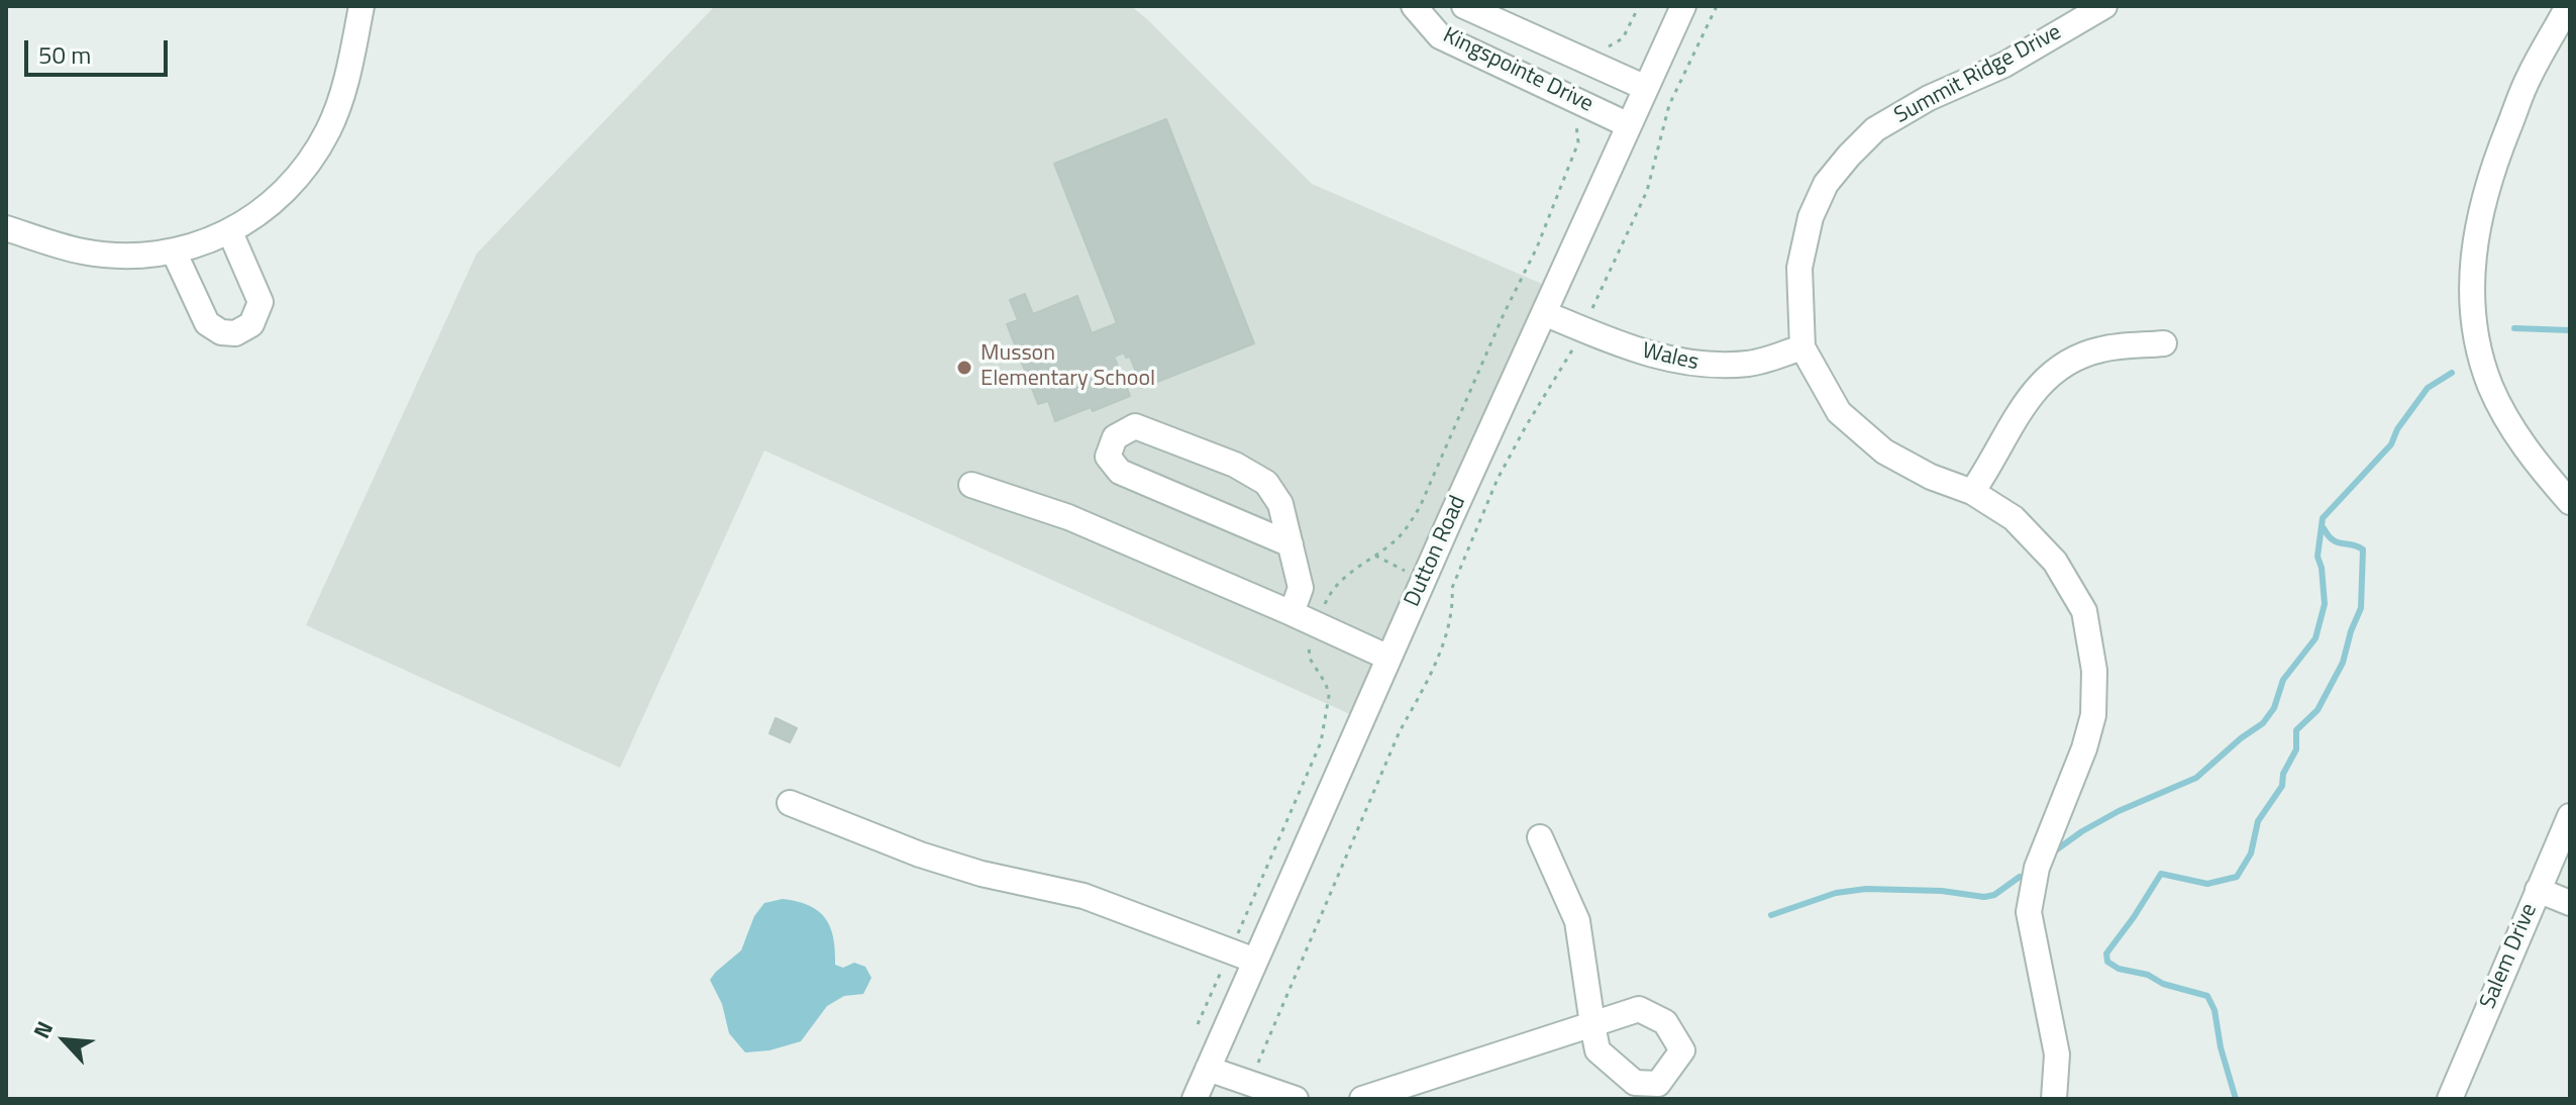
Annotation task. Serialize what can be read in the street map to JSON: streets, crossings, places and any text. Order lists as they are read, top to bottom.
{
  "streets": {
    "street": [
      "Kingspointe Drive",
      "Summit Ridge Drive",
      "Wales",
      "Dutton Road",
      "Salem Drive"
    ]
  },
  "crossings": [
    ["Kingspointe Drive", "Dutton Road"],
    ["Summit Ridge Drive", "Wales"],
    ["Wales", "Dutton Road"]
  ],
  "places": ["Musson Elementary School"],
  "scale_bar": "50 m",
  "north": "top left"
}
